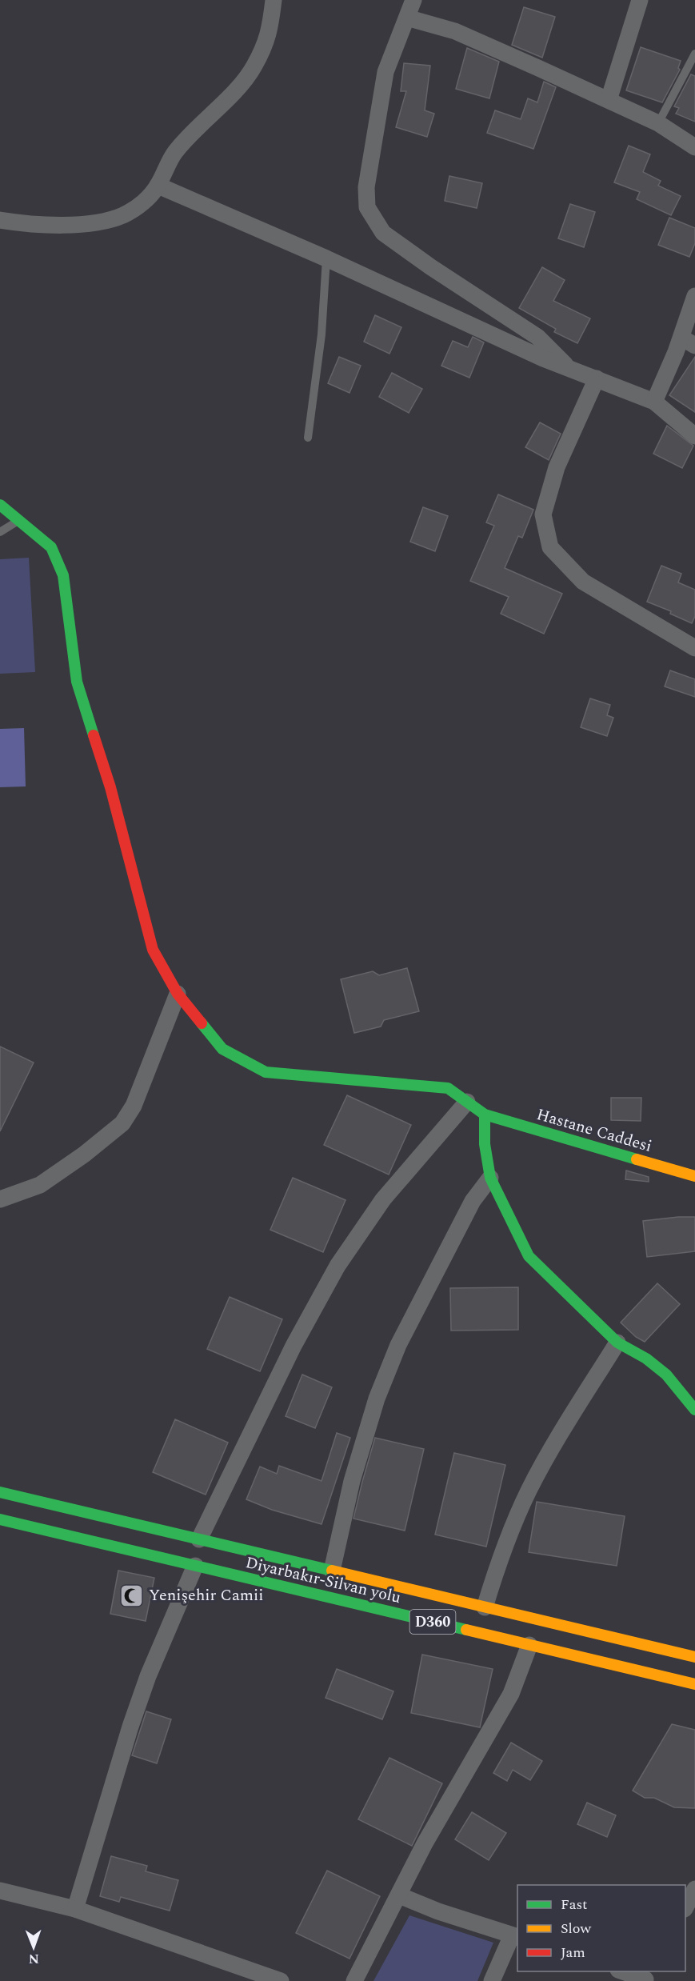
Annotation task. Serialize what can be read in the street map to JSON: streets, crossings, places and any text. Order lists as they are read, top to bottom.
{
  "streets": {
    "main road": ["Hastane Caddesi", "Diyarbakır-Silvan yolu", "D360"]
  },
  "places": {
    "mosque": ["Yenişehir Camii"]
  },
  "legend": ["Fast", "Slow", "Jam"],
  "north": "bottom"
}
